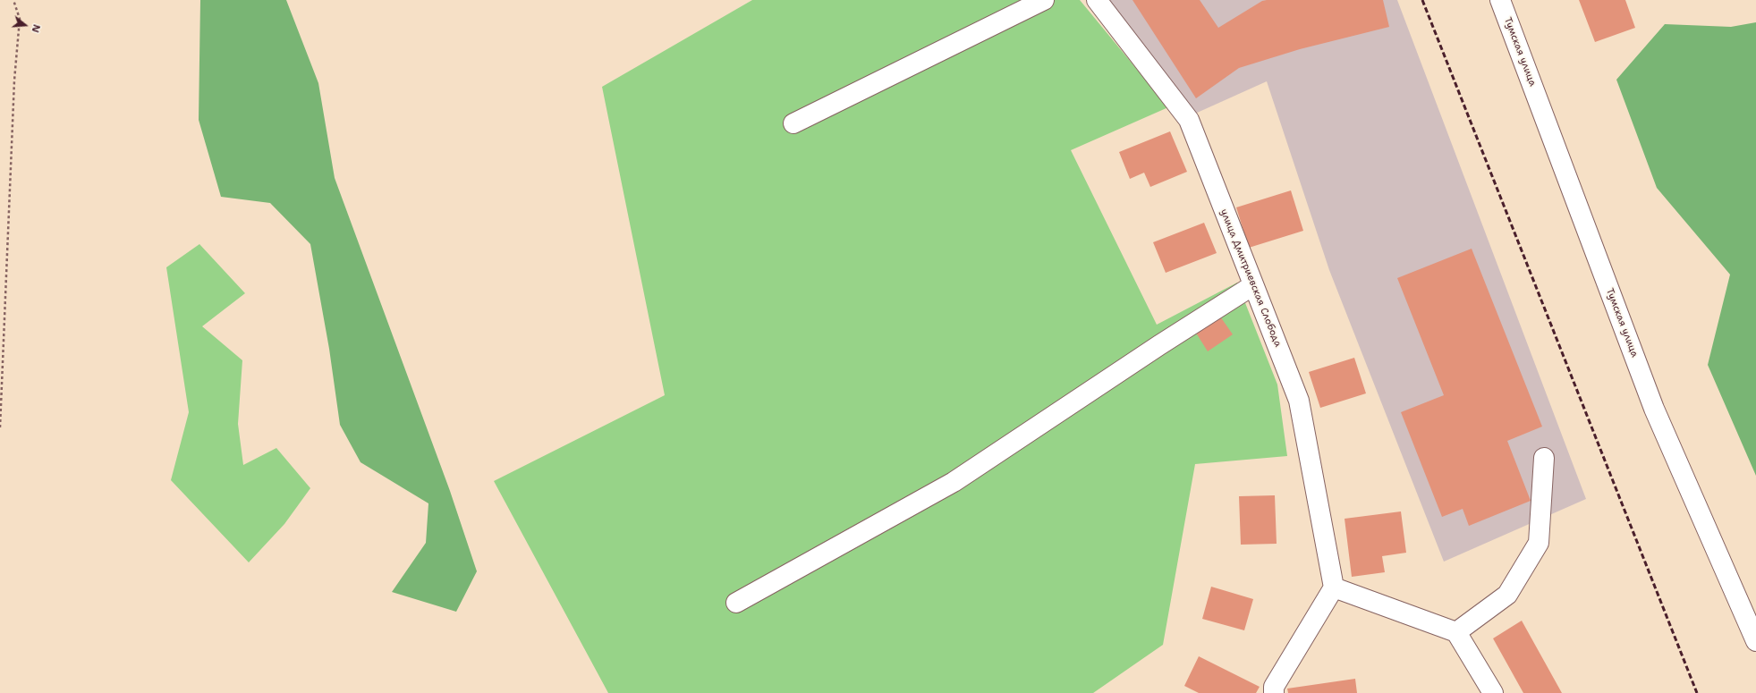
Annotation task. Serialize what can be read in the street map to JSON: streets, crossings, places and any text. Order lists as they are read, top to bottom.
{
  "streets": {
    "street": ["Тумская улица", "улица Дмитриевская Слобода"]
  },
  "north": "right"
}
